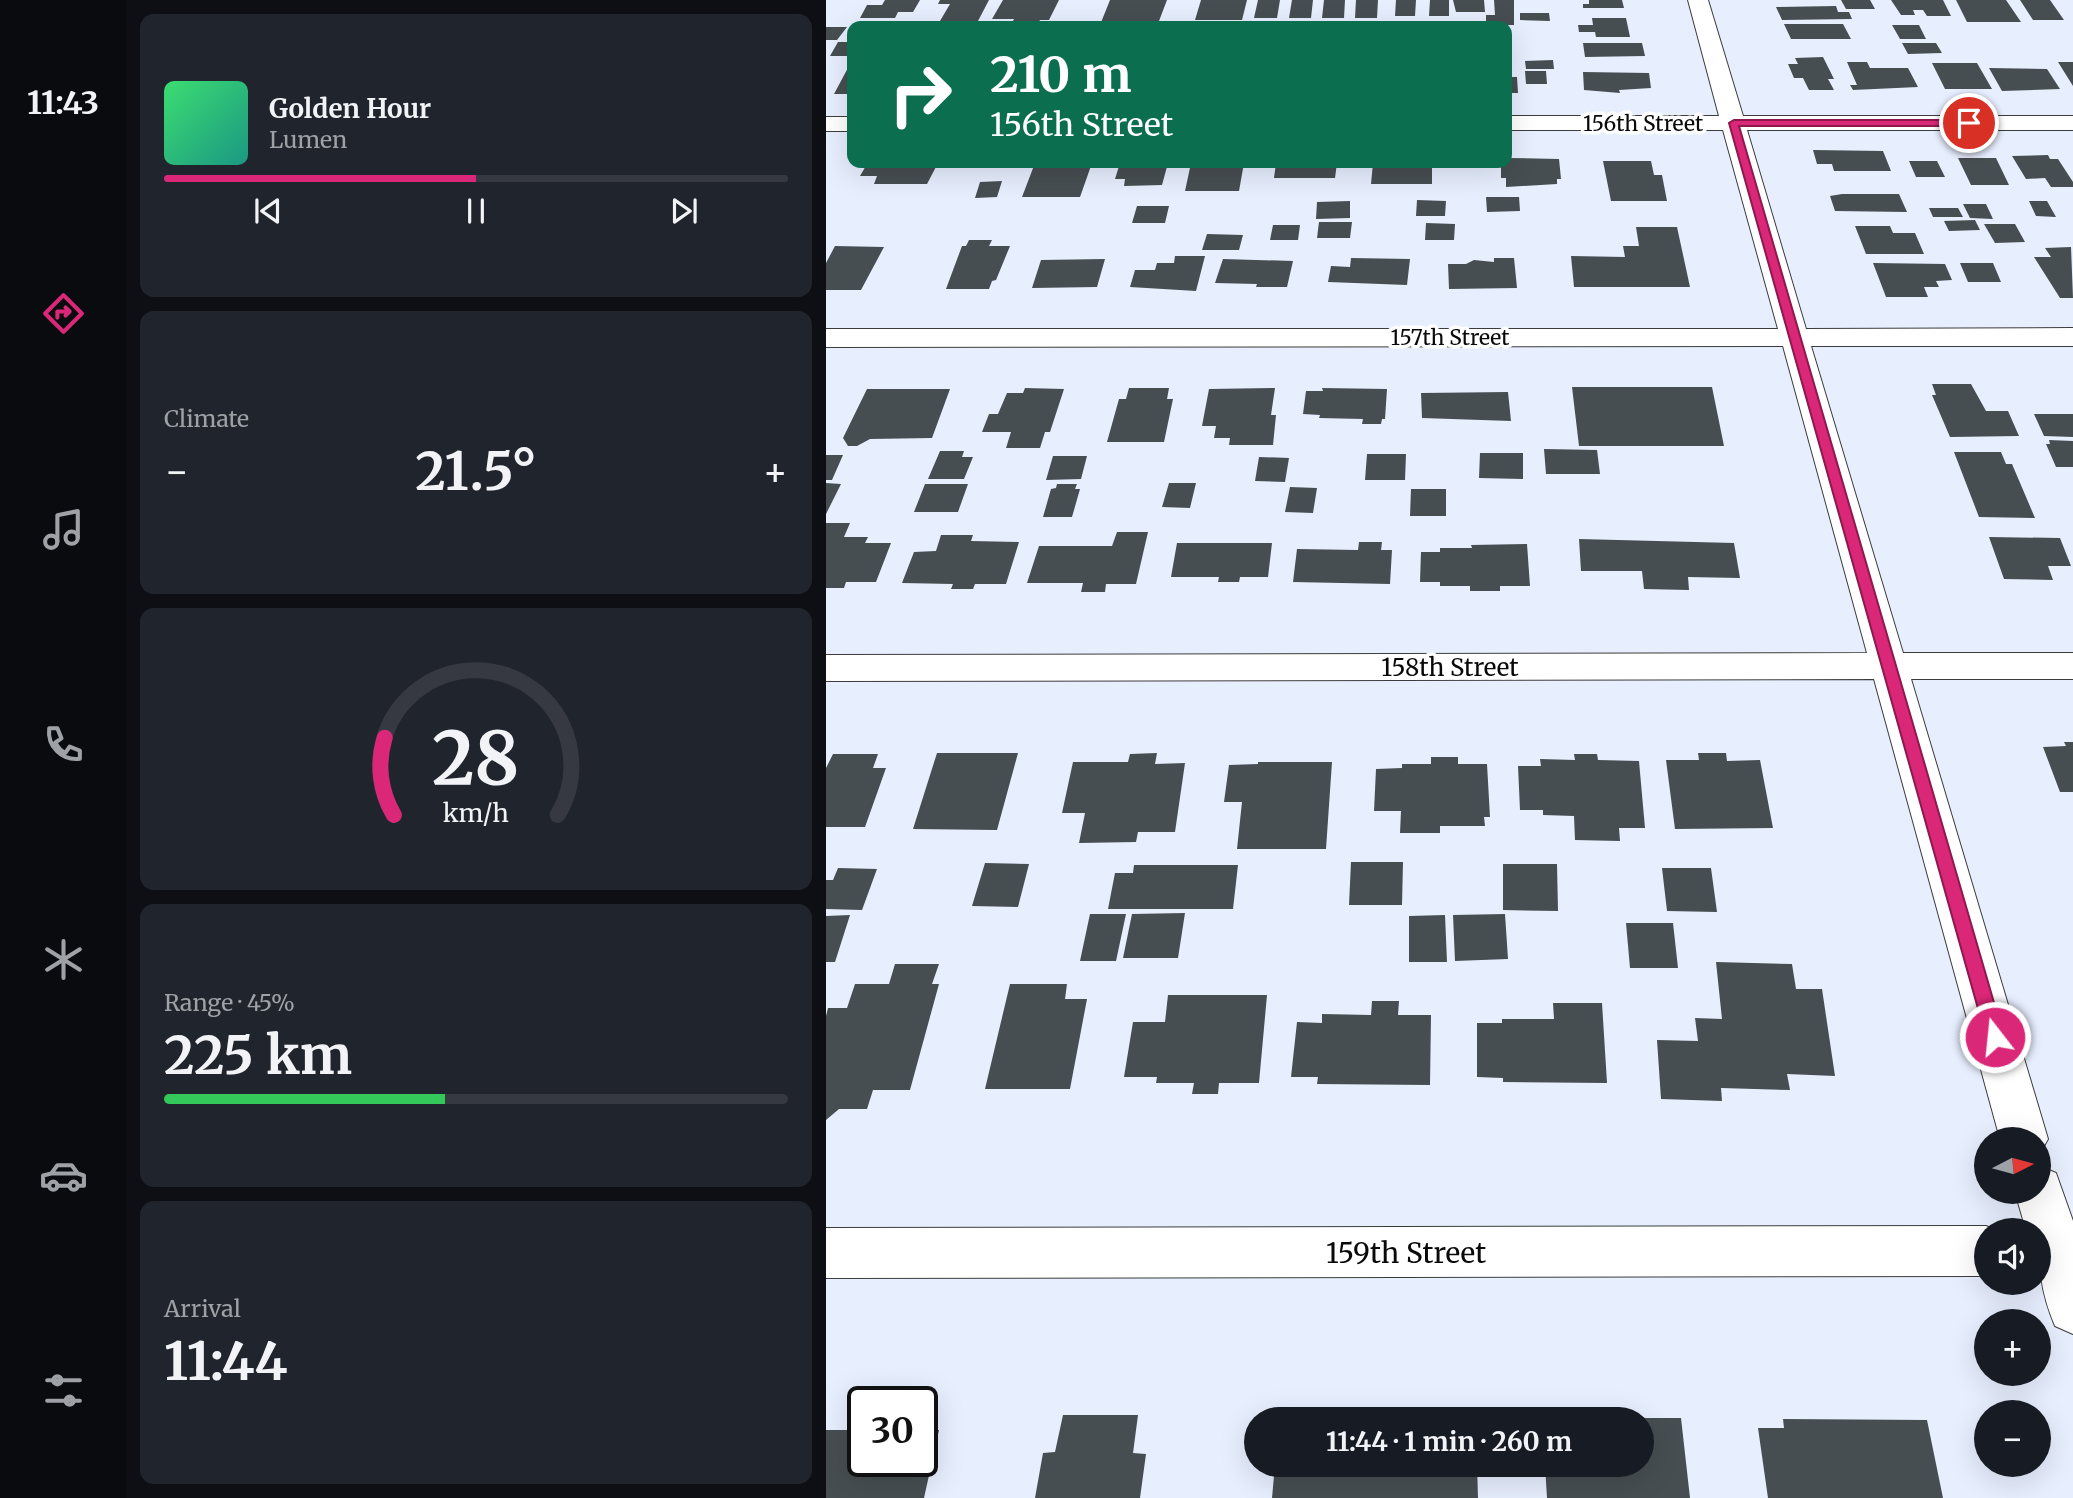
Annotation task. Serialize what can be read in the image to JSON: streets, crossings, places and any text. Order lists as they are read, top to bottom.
{
  "streets": {
    "street": [
      "156th Street",
      "157th Street",
      "158th Street",
      "159th Street"
    ]
  },
  "north": "right",
  "page": {
    "tabs": "11:43",
    "turn": ["210 m", "156th Street"],
    "song": ["Golden Hour", "Lumen"],
    "tile": [
      "Climate",
      ["Range · 45%", "225 km"],
      ["Arrival", "11:44"]
    ],
    "heat": ["−", "21.5°", "+"],
    "map_buttons": ["+", "−"],
    "limit": "30",
    "trip": "11:44 · 1 min · 260 m",
    "gauge": ["28", "km/h"]
  }
}
